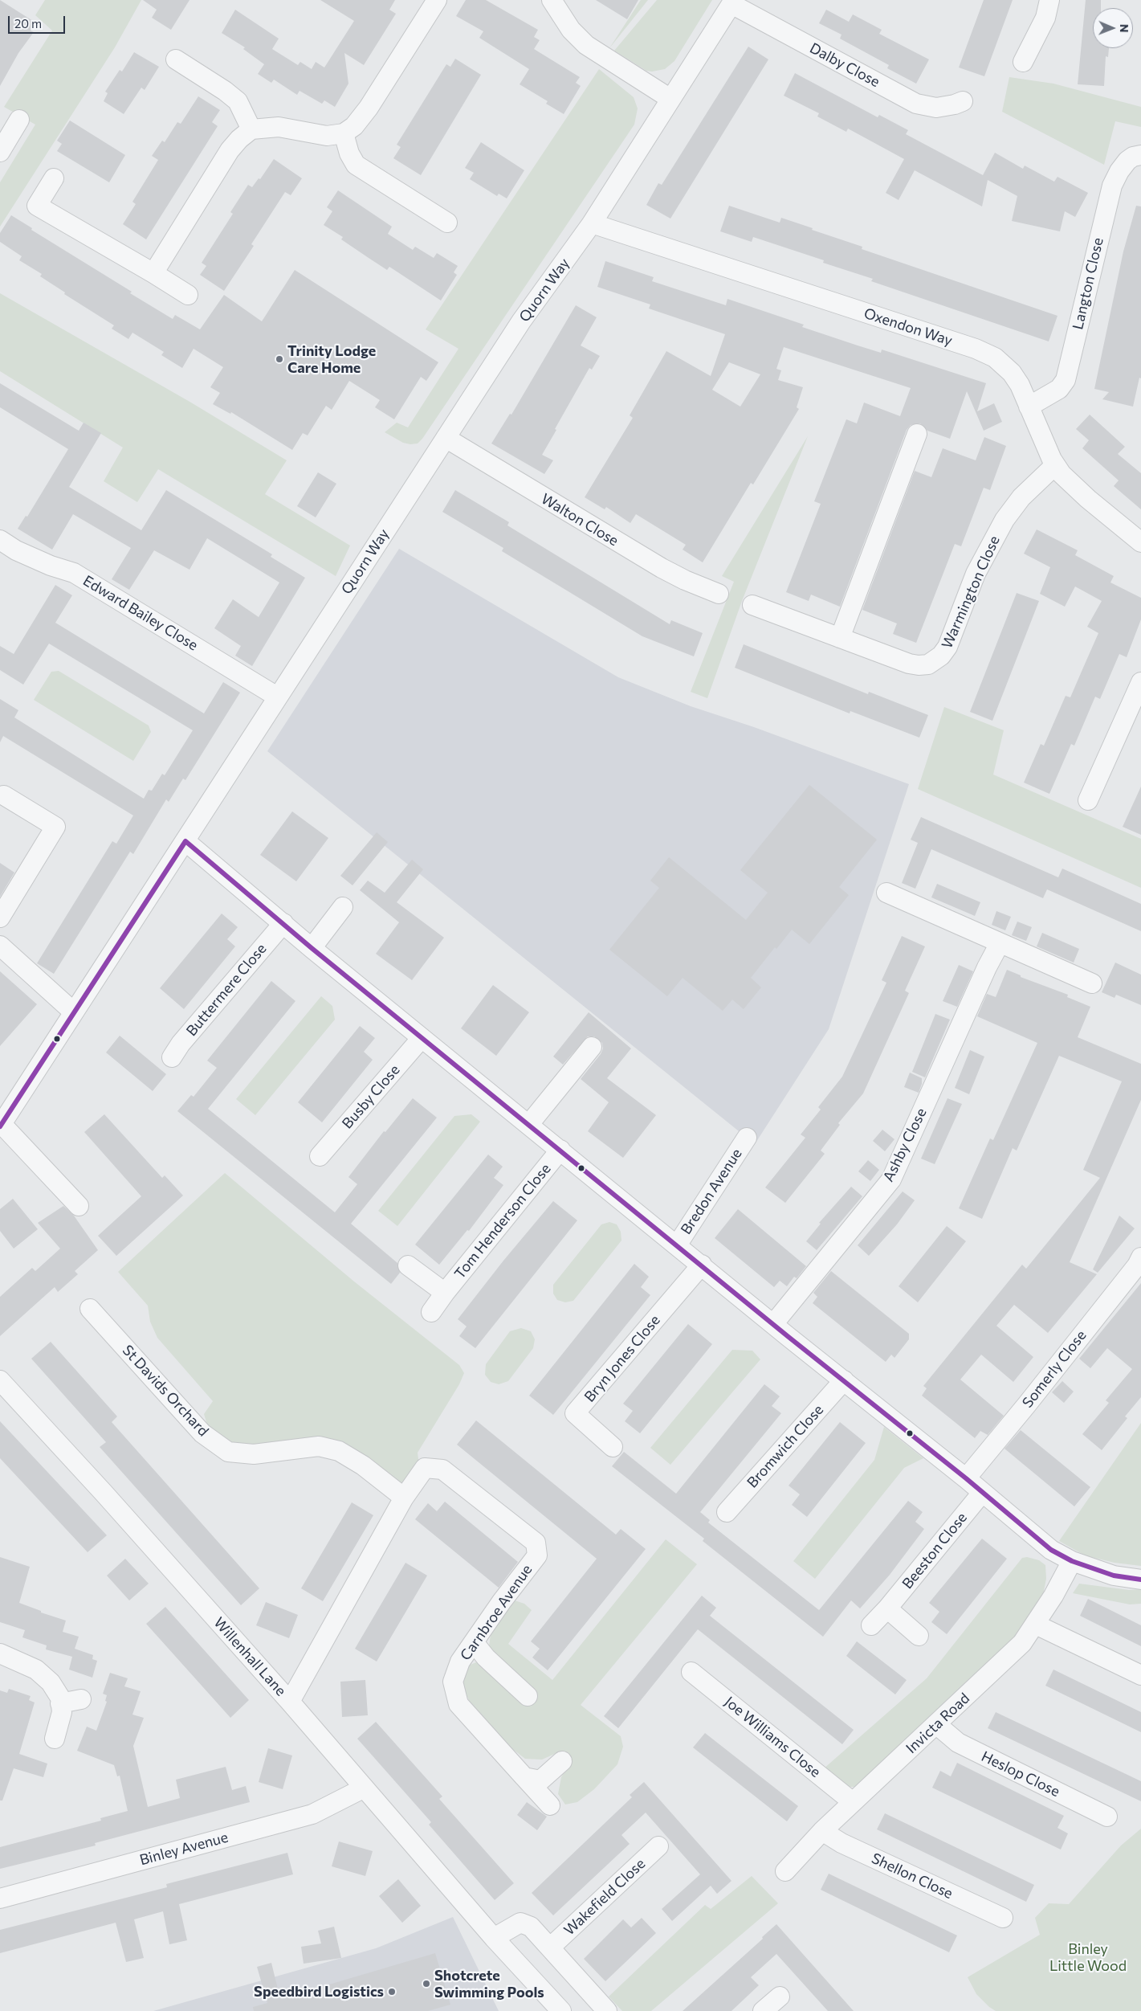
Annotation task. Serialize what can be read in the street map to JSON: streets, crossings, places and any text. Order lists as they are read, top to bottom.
{
  "streets": {
    "street": [
      "Dalby Close",
      "Langton Close",
      "Quorn Way",
      "Oxendon Way",
      "Walton Close",
      "Warmington Close",
      "Edward Bailey Close",
      "Buttermere Close",
      "Busby Close",
      "Ashby Close",
      "Bredon Avenue",
      "Tom Henderson Close",
      "Bryn Jones Close",
      "Somerly Close",
      "St Davids Orchard",
      "Bromwich Close",
      "Beeston Close",
      "Carnbroe Avenue",
      "Willenhall Lane",
      "Invicta Road",
      "Joe Williams Close",
      "Heslop Close",
      "Binley Avenue",
      "Shellon Close",
      "Wakefield Close"
    ]
  },
  "crossings": [
    ["Dalby Close", "Quorn Way"],
    ["Langton Close", "Oxendon Way"],
    ["Quorn Way", "Oxendon Way"],
    ["Quorn Way", "Walton Close"],
    ["Quorn Way", "Edward Bailey Close"],
    ["Quorn Way", "Bredon Avenue"],
    ["Oxendon Way", "Warmington Close"],
    ["Buttermere Close", "Bredon Avenue"],
    ["Busby Close", "Bredon Avenue"],
    ["Ashby Close", "Bredon Avenue"],
    ["Bredon Avenue", "Tom Henderson Close"],
    ["Bredon Avenue", "Bryn Jones Close"],
    ["Bredon Avenue", "Somerly Close"],
    ["Bredon Avenue", "Bromwich Close"],
    ["Bredon Avenue", "Beeston Close"],
    ["Bredon Avenue", "Invicta Road"],
    ["St Davids Orchard", "Carnbroe Avenue"],
    ["Carnbroe Avenue", "Willenhall Lane"],
    ["Willenhall Lane", "Binley Avenue"],
    ["Invicta Road", "Joe Williams Close"],
    ["Invicta Road", "Heslop Close"],
    ["Invicta Road", "Shellon Close"]
  ],
  "parks": ["Binley Little Wood"],
  "places": ["Trinity Lodge Care Home", "Shotcrete Swimming Pools", "Speedbird Logistics"],
  "scale_bar": "20 m",
  "north": "right"
}
